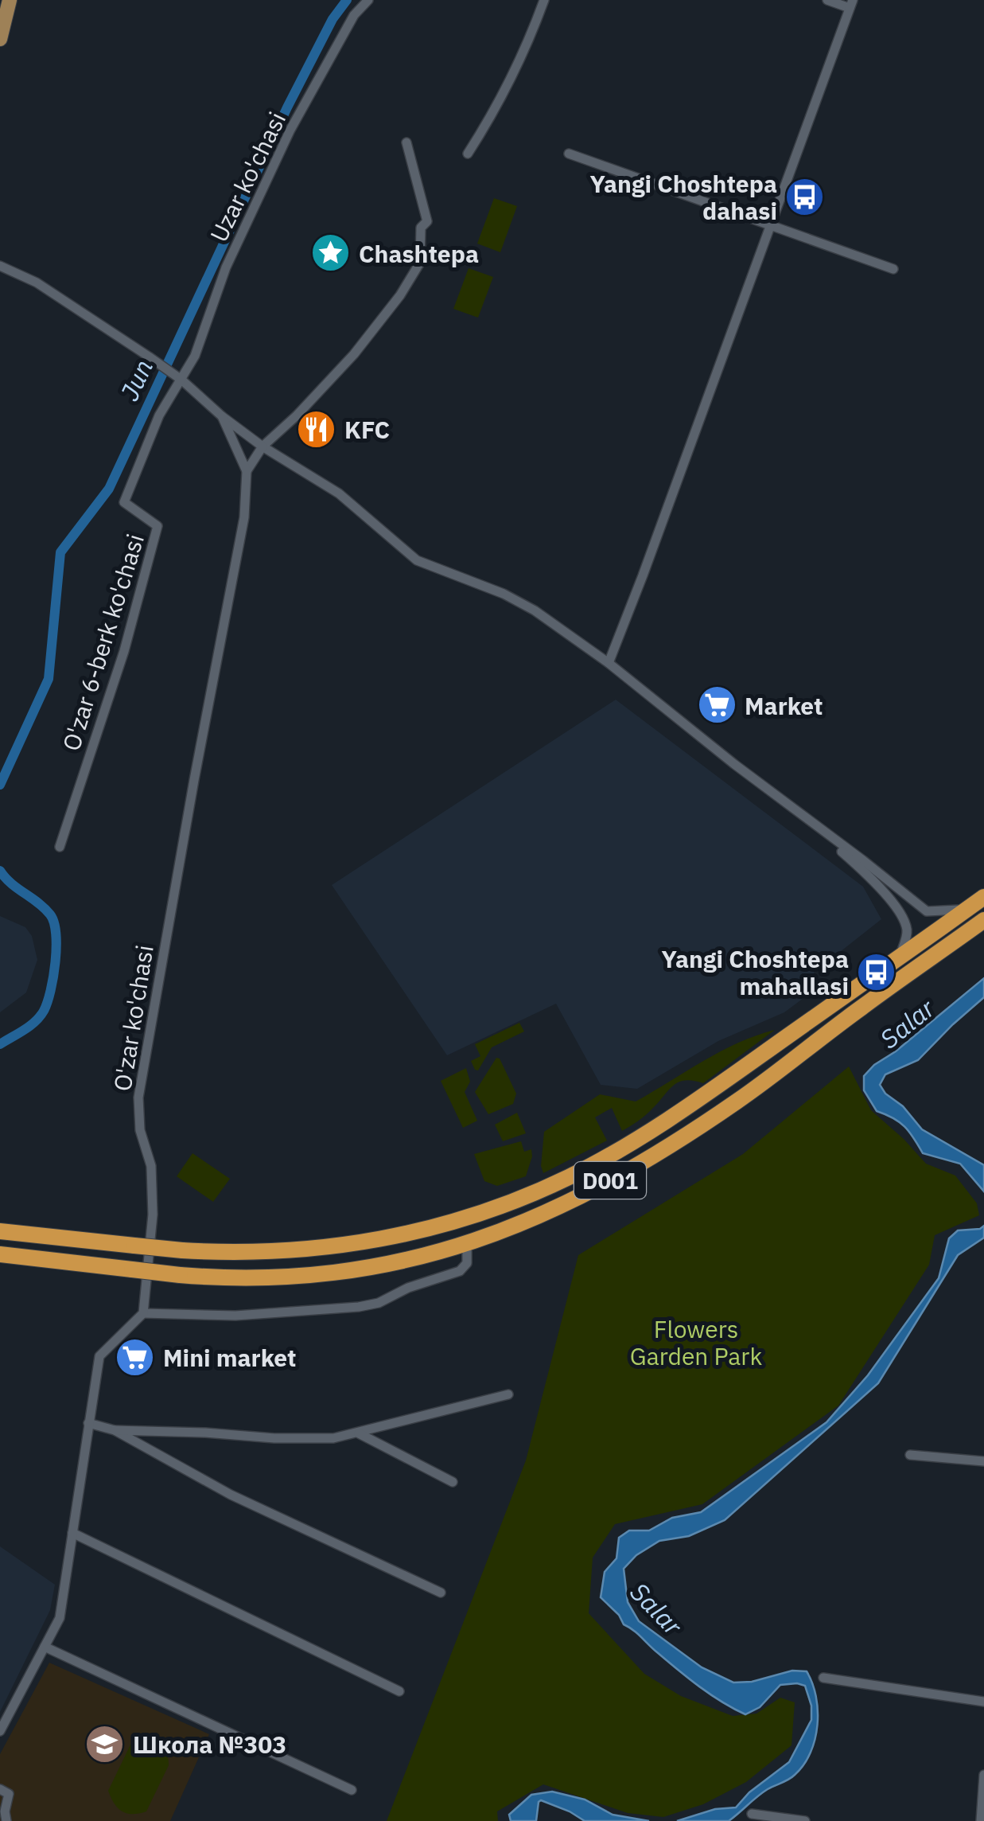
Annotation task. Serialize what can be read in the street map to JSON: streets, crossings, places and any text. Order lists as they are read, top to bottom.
{
  "streets": {
    "highway": ["D001"],
    "street": ["Uzar ko'chasi", "O'zar 6-berk ko'chasi", "O'zar ko'chasi"]
  },
  "crossings": [
    ["Uzar ko'chasi", "O'zar 6-berk ko'chasi"]
  ],
  "water": ["Jun", "Salar"],
  "parks": ["Flowers Garden Park"],
  "places": {
    "bus stop": ["Yangi Choshtepa dahasi", "Yangi Choshtepa mahallasi"],
    "place": ["Сhashtepa"],
    "restaurant": ["KFC"],
    "supermarket": ["Market", "Mini market"],
    "school or university": ["Школа №303"]
  }
}
